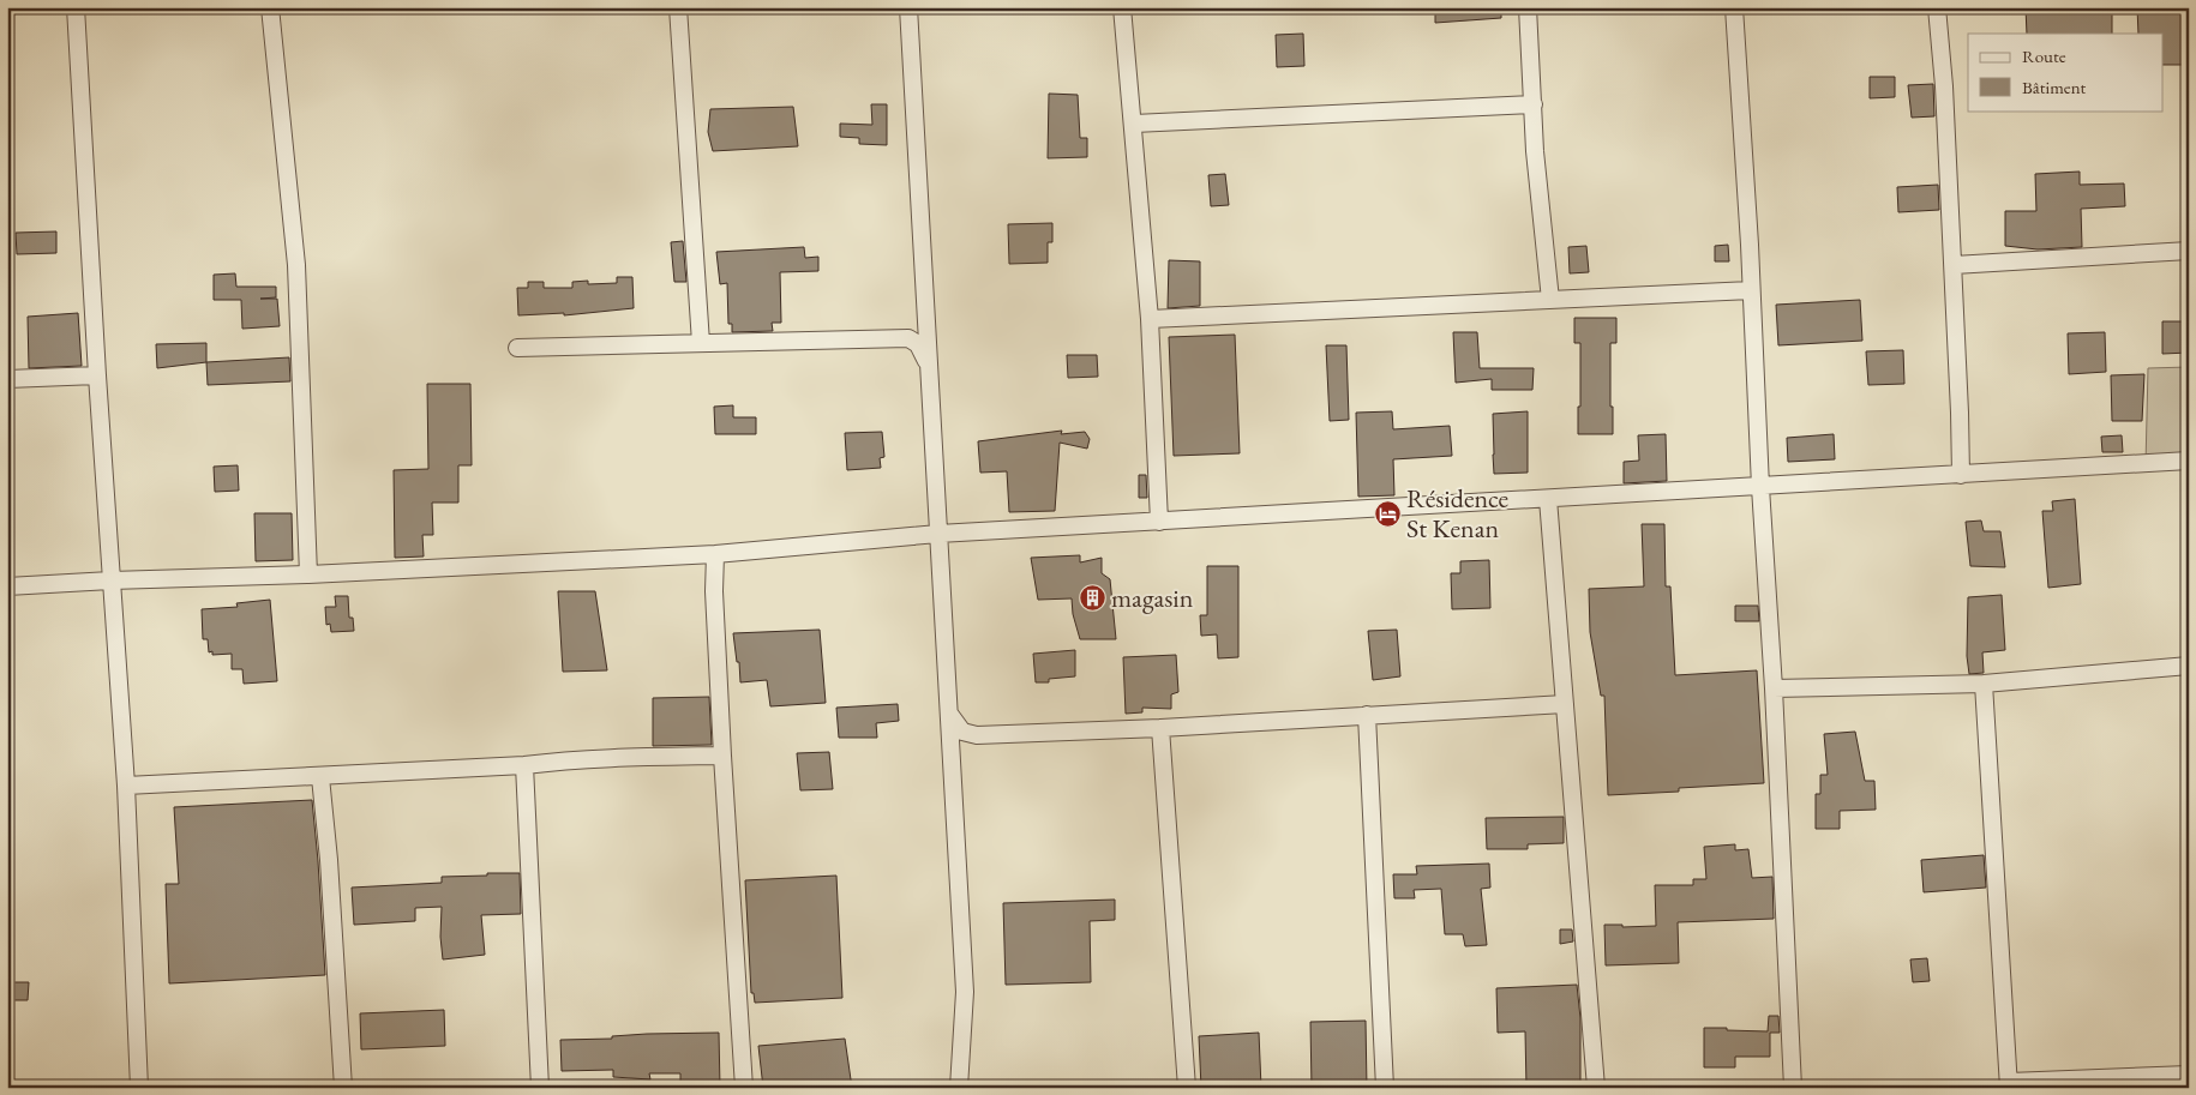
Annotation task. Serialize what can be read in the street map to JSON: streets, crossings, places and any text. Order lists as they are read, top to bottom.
{
  "places": {
    "hotel": ["Résidence St Kenan"],
    "building": ["magasin"]
  },
  "legend": ["Route", "Bâtiment"]
}
